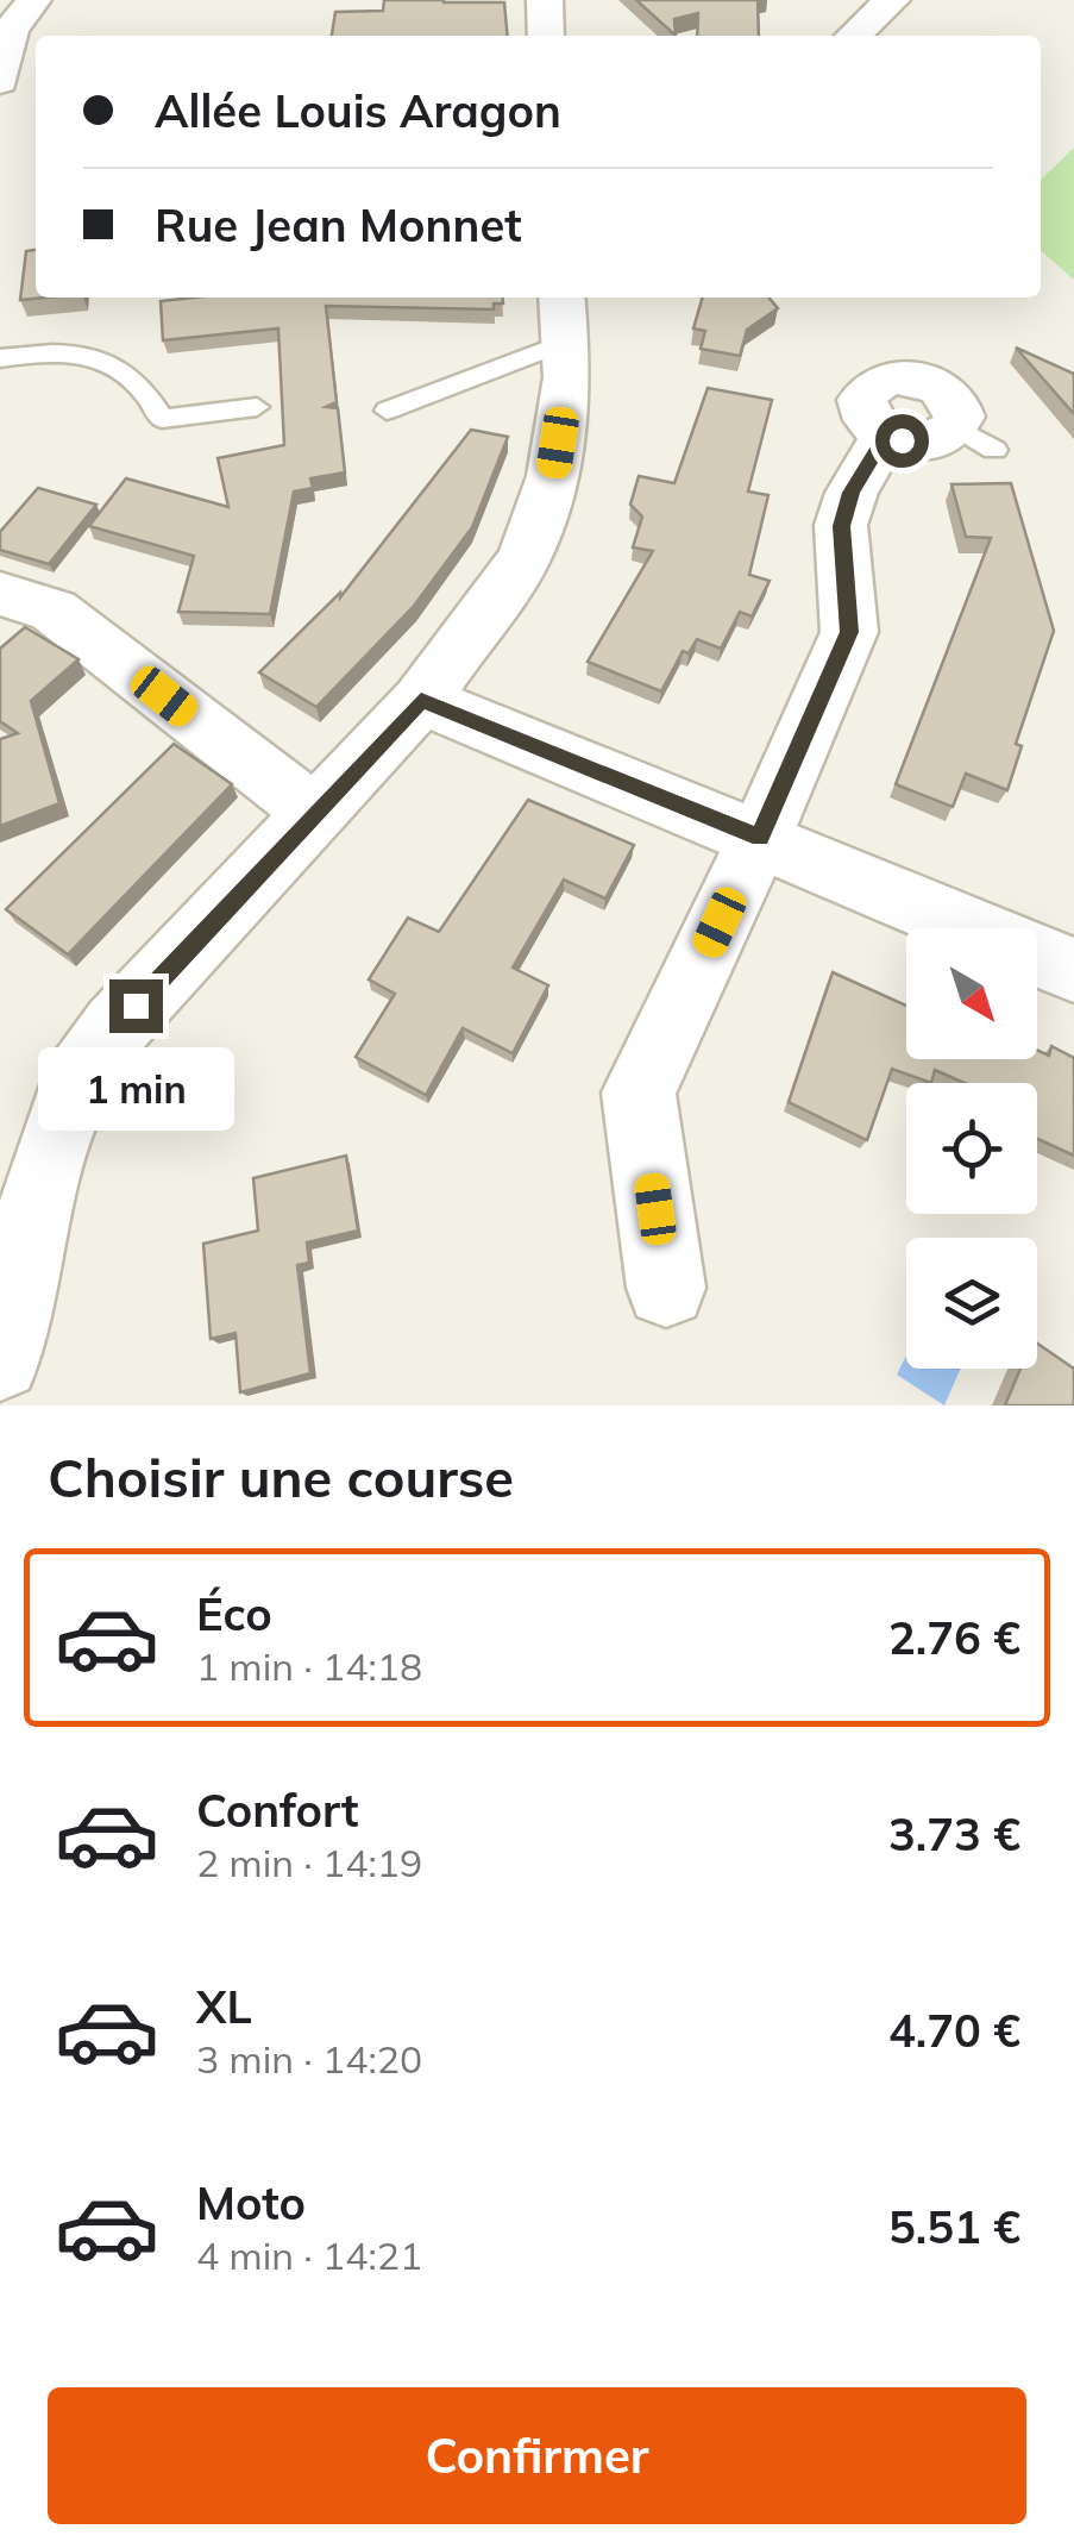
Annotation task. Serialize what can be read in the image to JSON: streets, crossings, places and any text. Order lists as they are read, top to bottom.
{
  "north": "bottom right",
  "page": {
    "banner": ["Allée Louis Aragon", "Rue Jean Monnet"],
    "bubble": "1 min",
    "heading": "Choisir une course",
    "list": [
      {
        "name": "Éco",
        "note": "1 min · 14:18",
        "value": "2.76 €"
      },
      {
        "name": "Confort",
        "note": "2 min · 14:19",
        "value": "3.73 €"
      },
      {
        "name": "XL",
        "note": "3 min · 14:20",
        "value": "4.70 €"
      },
      {
        "name": "Moto",
        "note": "4 min · 14:21",
        "value": "5.51 €"
      }
    ],
    "buttons": "Confirmer"
  }
}
